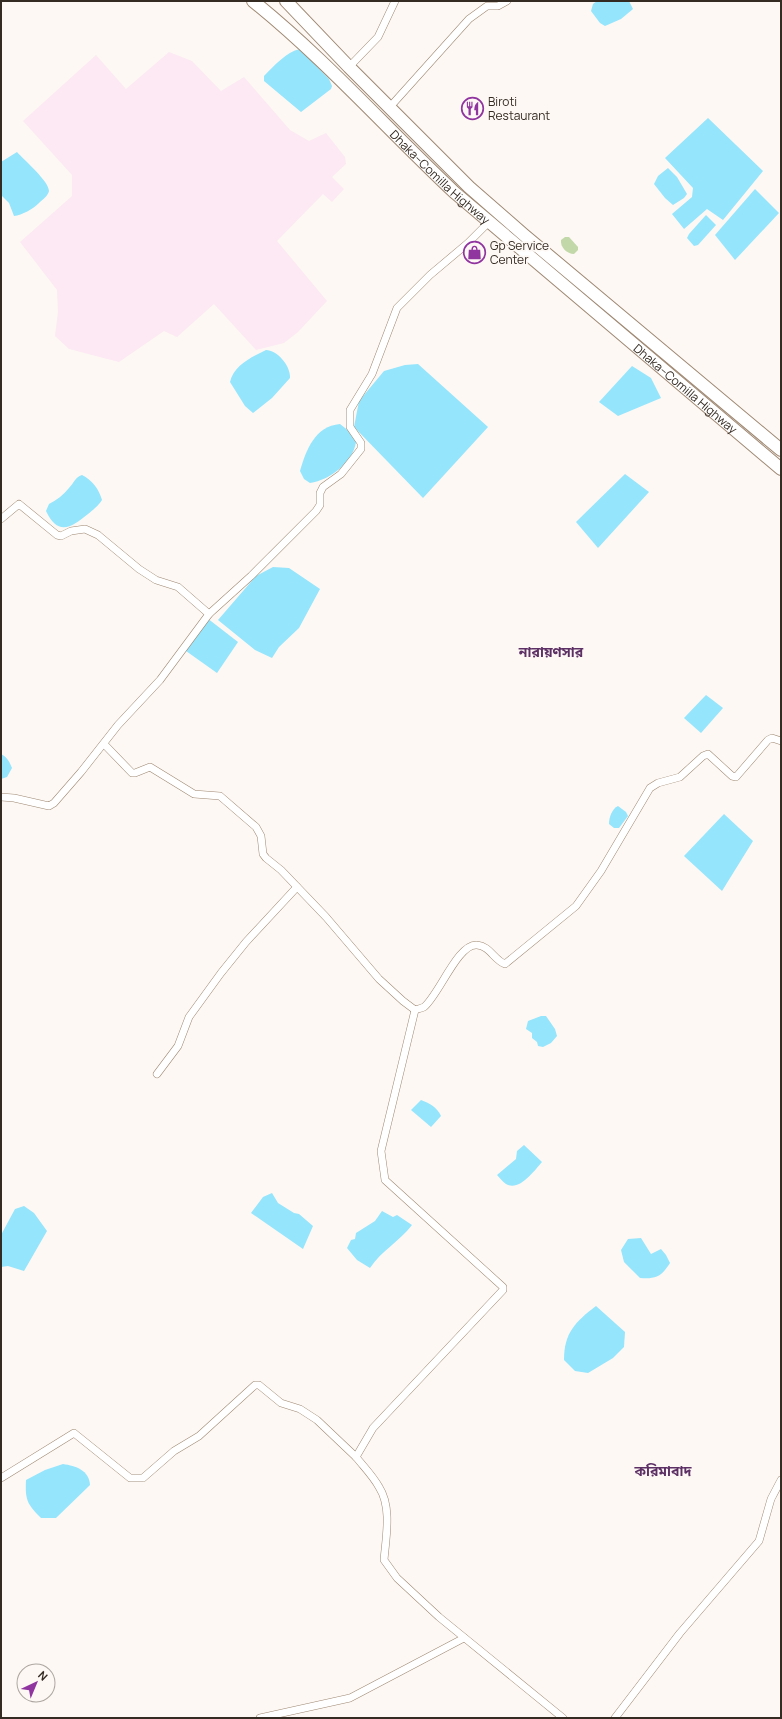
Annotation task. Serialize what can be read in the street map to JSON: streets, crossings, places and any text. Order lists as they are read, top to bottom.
{
  "streets": {
    "highway": ["Dhaka–Comilla Highway"]
  },
  "districts": ["নারায়ণসার", "করিমাবাদ"],
  "places": {
    "restaurant": ["Biroti Restaurant"],
    "shop": ["Gp Service Center"]
  },
  "north": "top right"
}
